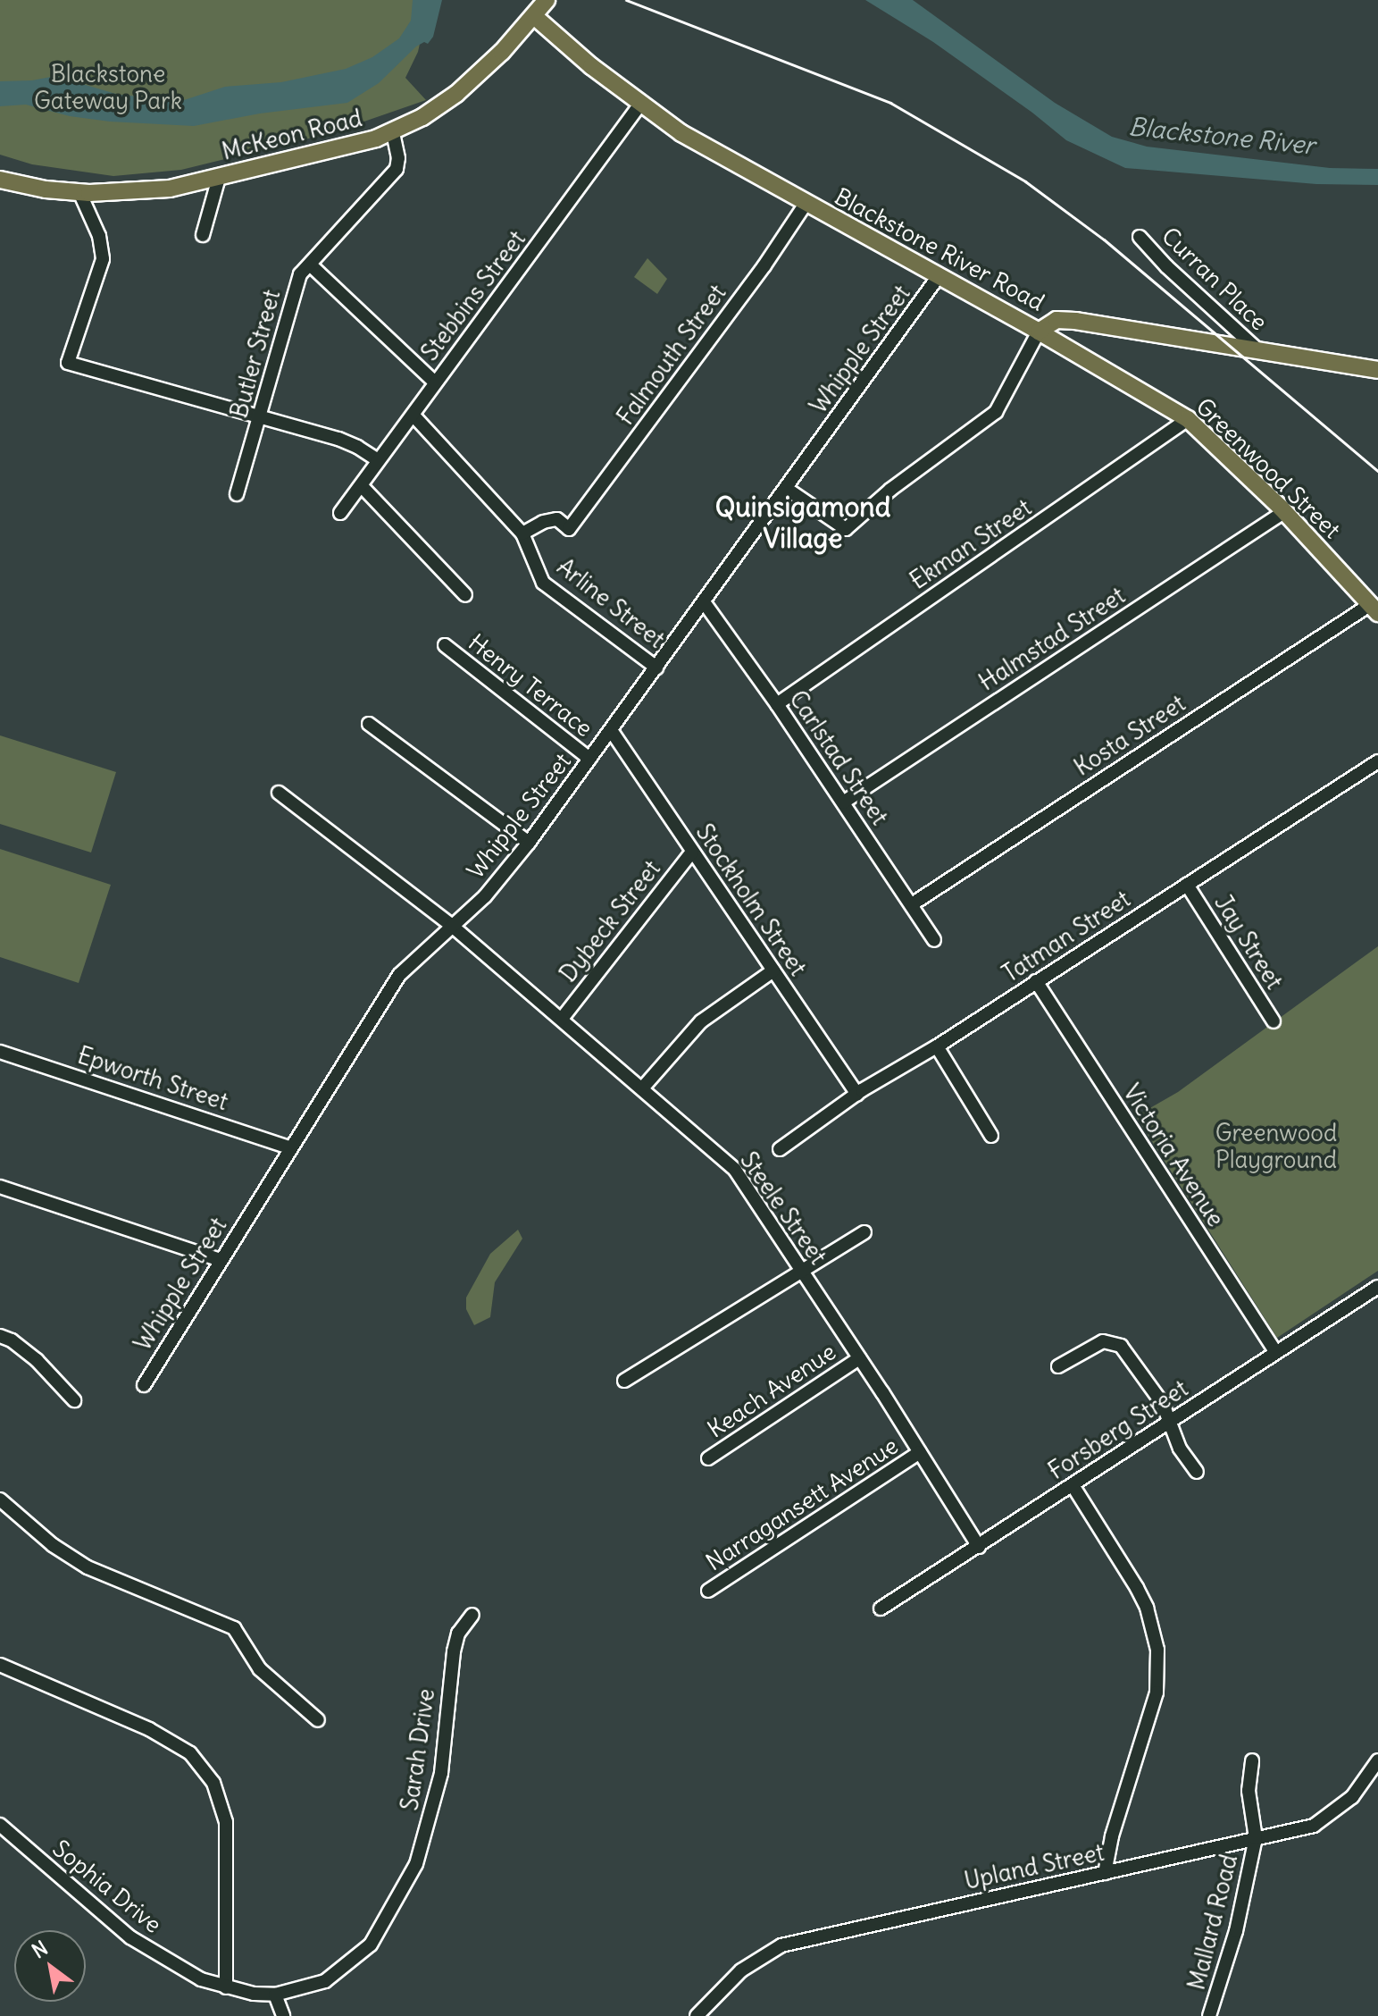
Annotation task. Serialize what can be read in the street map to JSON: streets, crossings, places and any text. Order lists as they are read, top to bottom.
{
  "streets": {
    "main road": ["McKeon Road", "Blackstone River Road", "Greenwood Street"],
    "street": [
      "Curran Place",
      "Stebbins Street",
      "Whipple Street",
      "Butler Street",
      "Falmouth Street",
      "Ekman Street",
      "Arline Street",
      "Halmstad Street",
      "Henry Terrace",
      "Kosta Street",
      "Carlstad Street",
      "Stockholm Street",
      "Dybeck Street",
      "Tatman Street",
      "Jay Street",
      "Epworth Street",
      "Victoria Avenue",
      "Steele Street",
      "Keach Avenue",
      "Forsberg Street",
      "Narragansett Avenue",
      "Sarah Drive",
      "Upland Street",
      "Sophia Drive",
      "Mallard Road"
    ]
  },
  "crossings": [
    ["McKeon Road", "Blackstone River Road"],
    ["McKeon Road", "Butler Street"],
    ["Blackstone River Road", "Curran Place"],
    ["Blackstone River Road", "Stebbins Street"],
    ["Blackstone River Road", "Whipple Street"],
    ["Blackstone River Road", "Falmouth Street"],
    ["Blackstone River Road", "Greenwood Street"],
    ["Whipple Street", "Arline Street"],
    ["Whipple Street", "Henry Terrace"],
    ["Whipple Street", "Carlstad Street"],
    ["Whipple Street", "Stockholm Street"],
    ["Whipple Street", "Epworth Street"],
    ["Whipple Street", "Steele Street"],
    ["Falmouth Street", "Arline Street"],
    ["Greenwood Street", "Ekman Street"],
    ["Greenwood Street", "Halmstad Street"],
    ["Greenwood Street", "Kosta Street"],
    ["Ekman Street", "Carlstad Street"],
    ["Halmstad Street", "Carlstad Street"],
    ["Kosta Street", "Carlstad Street"],
    ["Stockholm Street", "Dybeck Street"],
    ["Stockholm Street", "Tatman Street"],
    ["Dybeck Street", "Steele Street"],
    ["Tatman Street", "Jay Street"],
    ["Tatman Street", "Victoria Avenue"],
    ["Victoria Avenue", "Forsberg Street"],
    ["Steele Street", "Keach Avenue"],
    ["Steele Street", "Forsberg Street"],
    ["Steele Street", "Narragansett Avenue"],
    ["Sarah Drive", "Sophia Drive"],
    ["Upland Street", "Mallard Road"]
  ],
  "districts": ["Quinsigamond Village"],
  "water": ["Blackstone River"],
  "parks": ["Blackstone Gateway Park", "Greenwood Playground"],
  "north": "top left"
}
